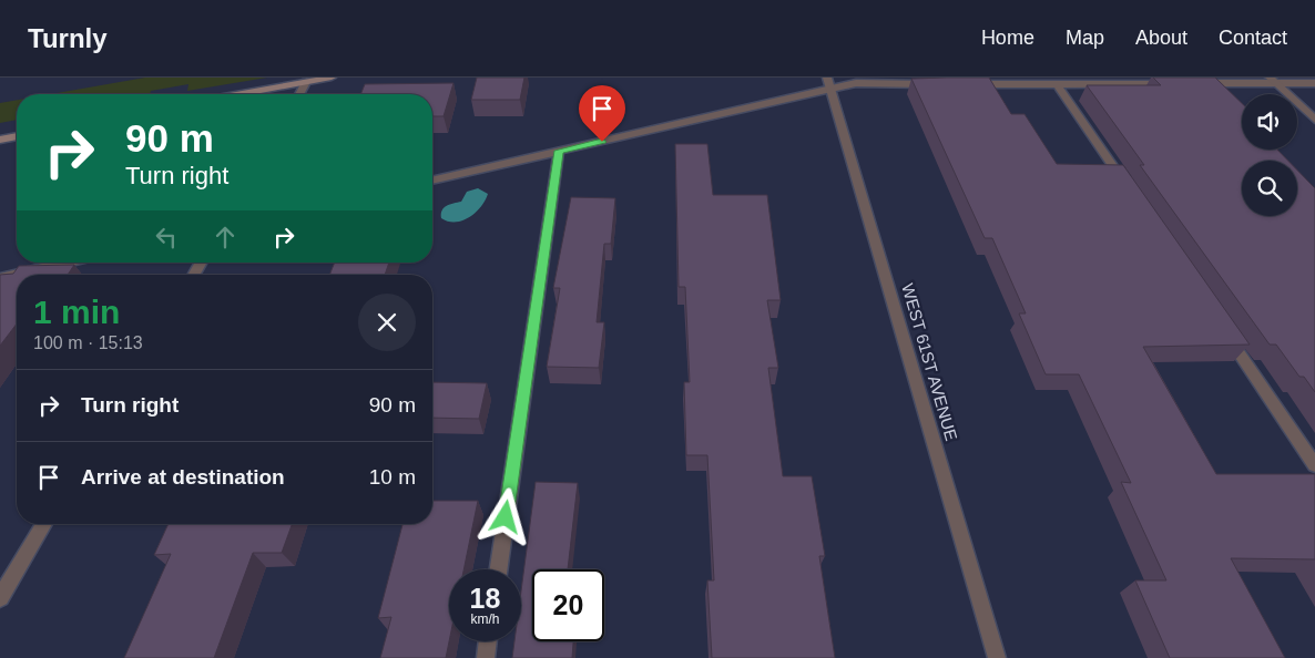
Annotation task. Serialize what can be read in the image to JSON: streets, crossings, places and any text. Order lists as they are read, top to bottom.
{
  "streets": {
    "street": ["WEST 61ST AVENUE"]
  },
  "page": {
    "header": "Turnly",
    "nav": [
      "Home",
      "Map",
      "About",
      "Contact"
    ],
    "turn": ["90 m", "Turn right"],
    "heading": ["1 min", "100 m · 15:13"],
    "list": [
      {
        "name": "Turn right",
        "value": "90 m"
      },
      {
        "name": "Arrive at destination",
        "value": "10 m"
      }
    ],
    "speed": "18 km/h",
    "limit": "20"
  }
}
